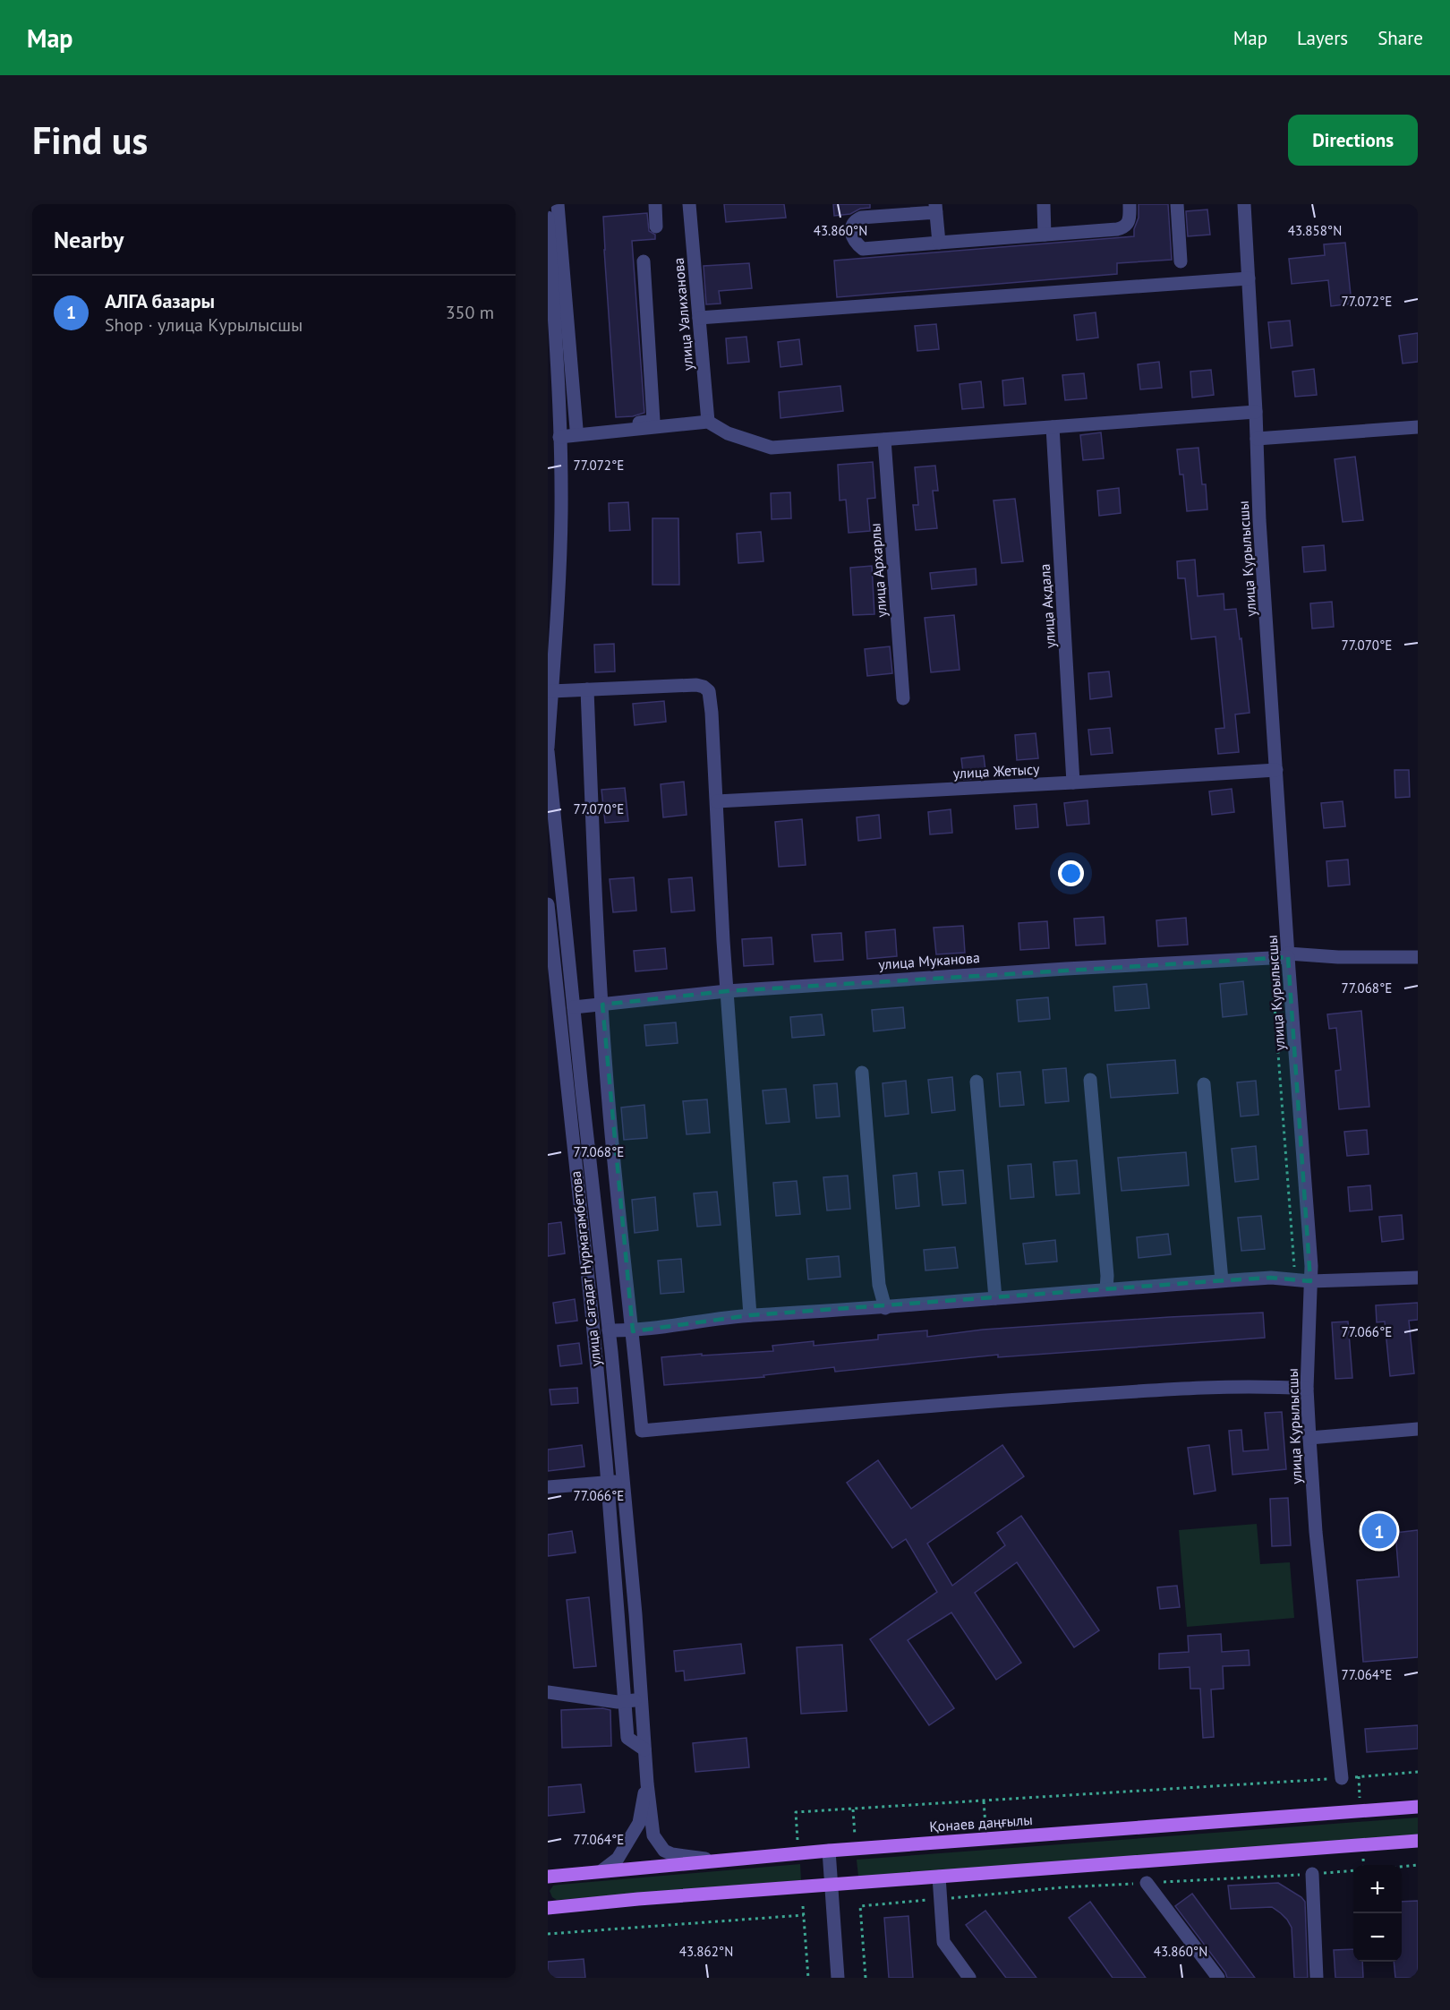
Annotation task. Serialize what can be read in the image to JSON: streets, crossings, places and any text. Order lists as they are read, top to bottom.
{
  "streets": {
    "main road": ["Қонаев даңғылы"],
    "street": [
      "улица Уалиханова",
      "улица Курылысшы",
      "улица Архарлы",
      "улица Акдала",
      "улица Жетысу",
      "улица Муканова",
      "улица Сагадат Нурмагамбетова"
    ]
  },
  "crossings": [
    ["улица Курылысшы", "улица Жетысу"],
    ["улица Курылысшы", "улица Муканова"],
    ["улица Акдала", "улица Жетысу"],
    ["улица Муканова", "улица Сагадат Нурмагамбетова"],
    ["улица Сагадат Нурмагамбетова", "Қонаев даңғылы"]
  ],
  "page": {
    "header": "Map",
    "nav": ["Map", "Layers", "Share"],
    "buttons": "Directions",
    "title": "Find us",
    "heading": "Nearby",
    "list": [
      {
        "mark": "1",
        "name": "АЛГА базары",
        "note": "Shop · улица Курылысшы",
        "value": "350 m"
      }
    ],
    "pins": "1",
    "map_buttons": ["+", "−"]
  },
  "coordinates": [
    "43.858°N",
    "43.860°N",
    "77.072°E",
    "77.070°E",
    "77.068°E",
    "77.066°E",
    "77.064°E",
    "43.862°N"
  ]
}
